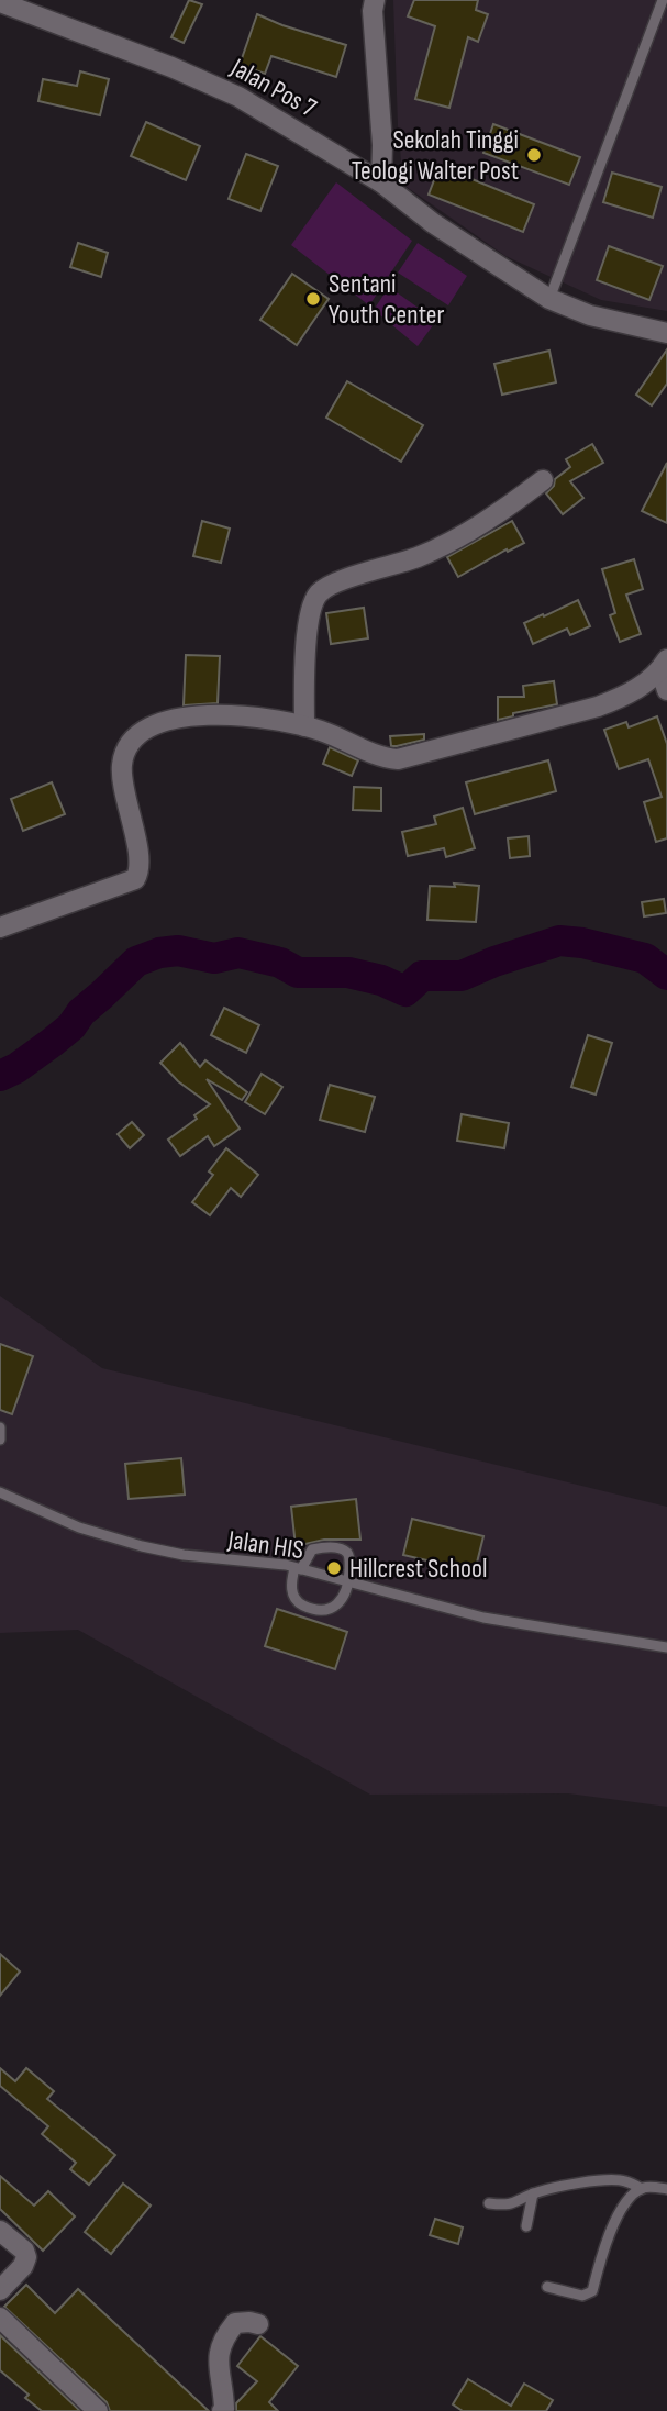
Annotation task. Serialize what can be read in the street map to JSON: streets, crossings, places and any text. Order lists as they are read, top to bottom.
{
  "streets": {
    "street": ["Jalan Pos 7"],
    "lane": ["Jalan HIS"]
  },
  "places": ["Sekolah Tinggi Teologi Walter Post", "Sentani Youth Center", "Hillcrest School"]
}
